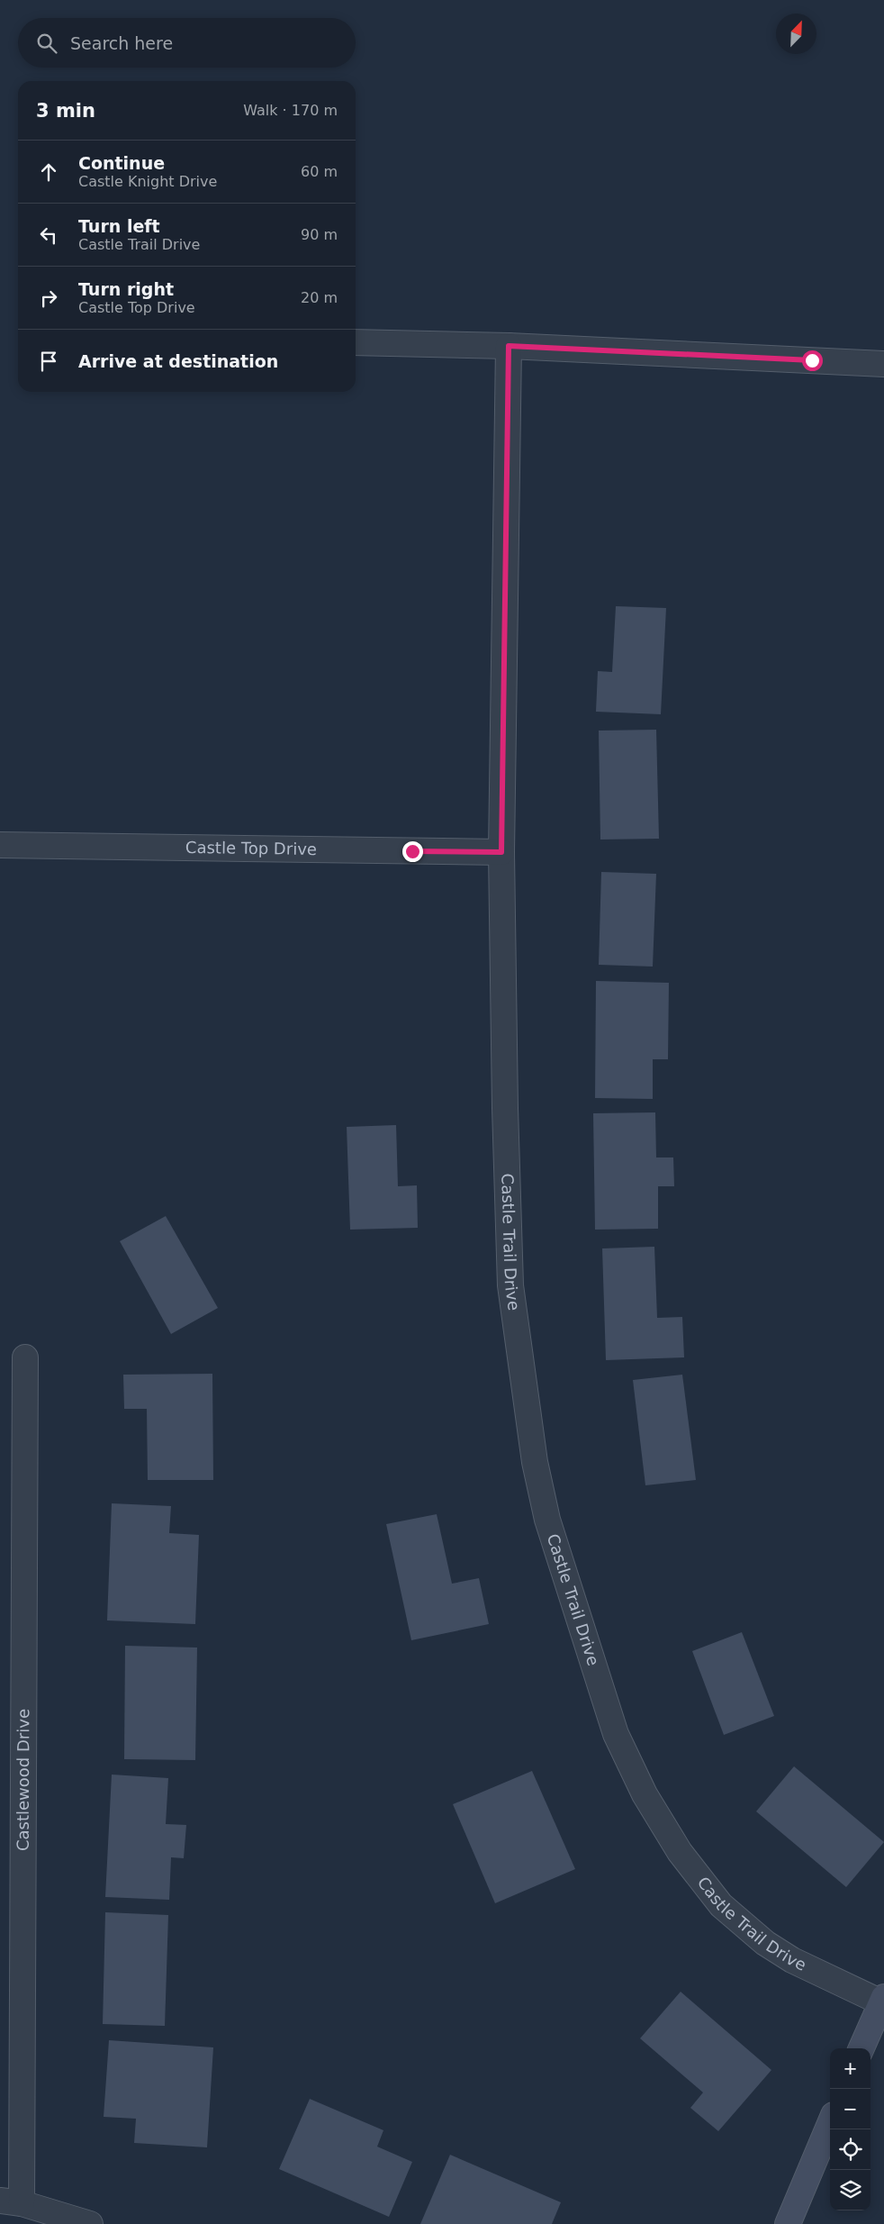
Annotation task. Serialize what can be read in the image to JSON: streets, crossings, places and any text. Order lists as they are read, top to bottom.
{
  "streets": {
    "street": ["Castle Top Drive", "Castle Trail Drive", "Castlewood Drive"]
  },
  "crossings": [
    ["Castle Top Drive", "Castle Trail Drive"]
  ],
  "north": "top right",
  "page": {
    "search": "Search here",
    "heading": ["3 min", "Walk · 170 m"],
    "list": [
      ["Continue", "Castle Knight Drive", "60 m"],
      ["Turn left", "Castle Trail Drive", "90 m"],
      ["Turn right", "Castle Top Drive", "20 m"],
      "Arrive at destination"
    ],
    "map_buttons": ["+", "−"]
  }
}
